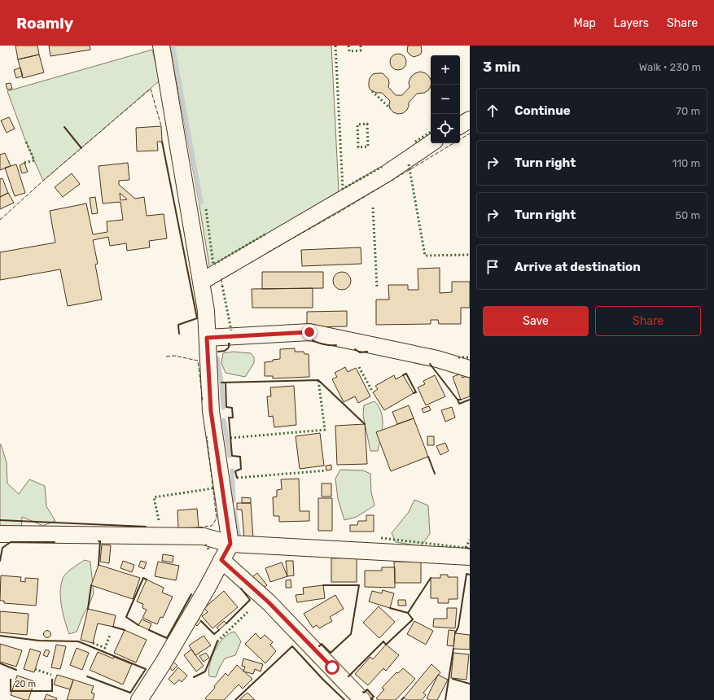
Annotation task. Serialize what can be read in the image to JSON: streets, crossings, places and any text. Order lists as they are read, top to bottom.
{
  "scale_bar": "20 m",
  "page": {
    "header": "Roamly",
    "nav": ["Map", "Layers", "Share"],
    "heading": ["3 min", "Walk · 230 m"],
    "map_buttons": ["+", "−"],
    "list": [
      ["Continue", "70 m"],
      ["Turn right", "110 m"],
      ["Turn right", "50 m"],
      "Arrive at destination"
    ],
    "buttons": ["Save", "Share"],
    "scale": "20 m"
  }
}
